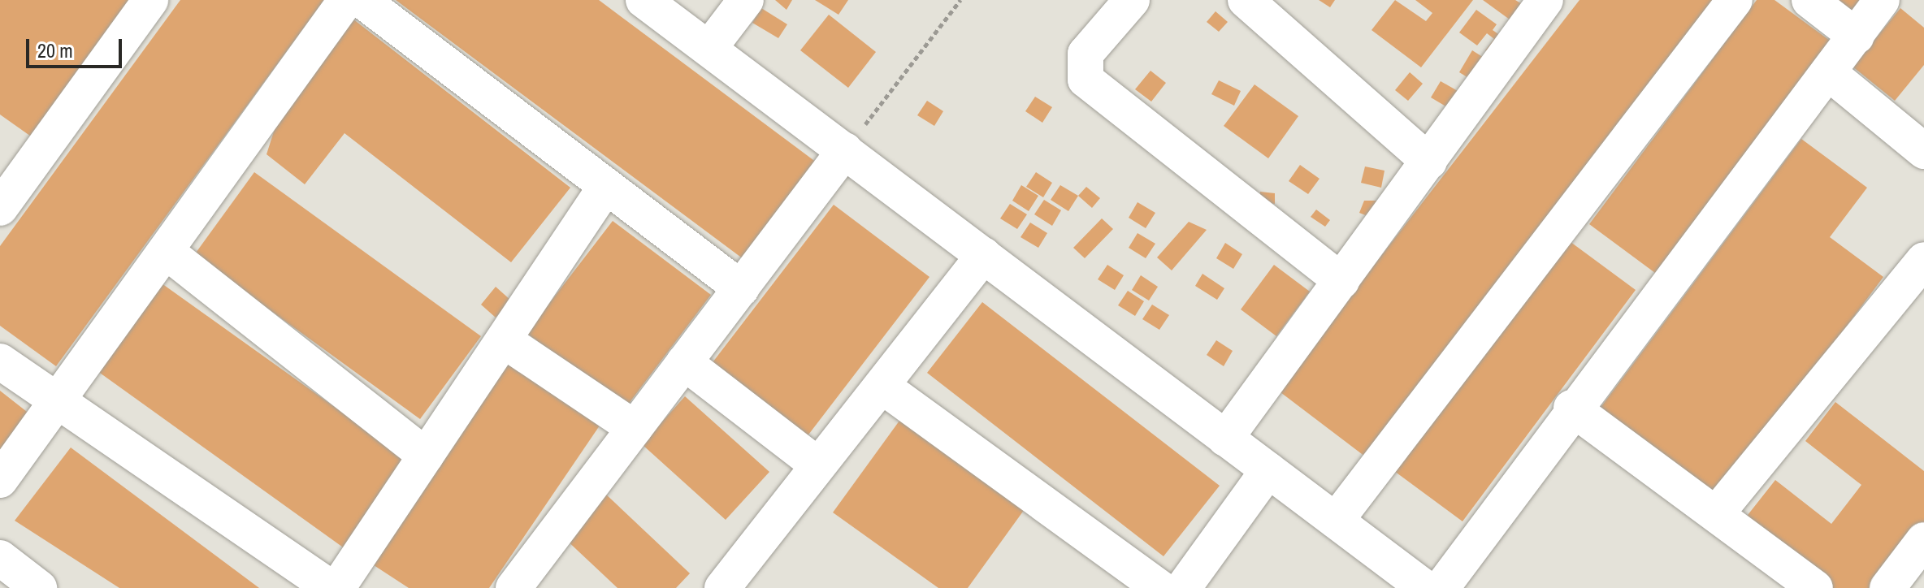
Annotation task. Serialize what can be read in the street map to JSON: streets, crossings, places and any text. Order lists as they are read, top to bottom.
{
  "scale_bar": "20 m"
}
